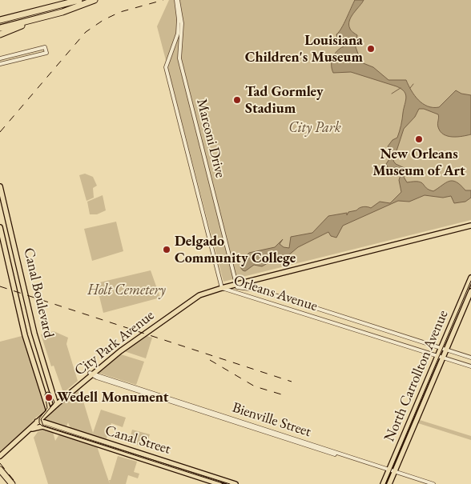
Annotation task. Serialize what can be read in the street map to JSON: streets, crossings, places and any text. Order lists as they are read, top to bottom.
{
  "streets": {
    "main road": [
      "Canal Boulevard",
      "City Park Avenue",
      "North Carrollton Avenue",
      "Canal Street"
    ],
    "street": ["Marconi Drive", "Orleans Avenue", "Bienville Street"]
  },
  "crossings": [
    ["Marconi Drive", "Orleans Avenue"],
    ["Marconi Drive", "City Park Avenue"],
    ["Canal Boulevard", "City Park Avenue"],
    ["Orleans Avenue", "City Park Avenue"],
    ["Orleans Avenue", "North Carrollton Avenue"],
    ["City Park Avenue", "Bienville Street"],
    ["North Carrollton Avenue", "Bienville Street"]
  ],
  "parks": ["City Park", "Holt Cemetery"],
  "places": [
    "Louisiana Children's Museum",
    "Tad Gormley Stadium",
    "New Orleans Museum of Art",
    "Delgado Community College",
    "Wedell Monument"
  ]
}
